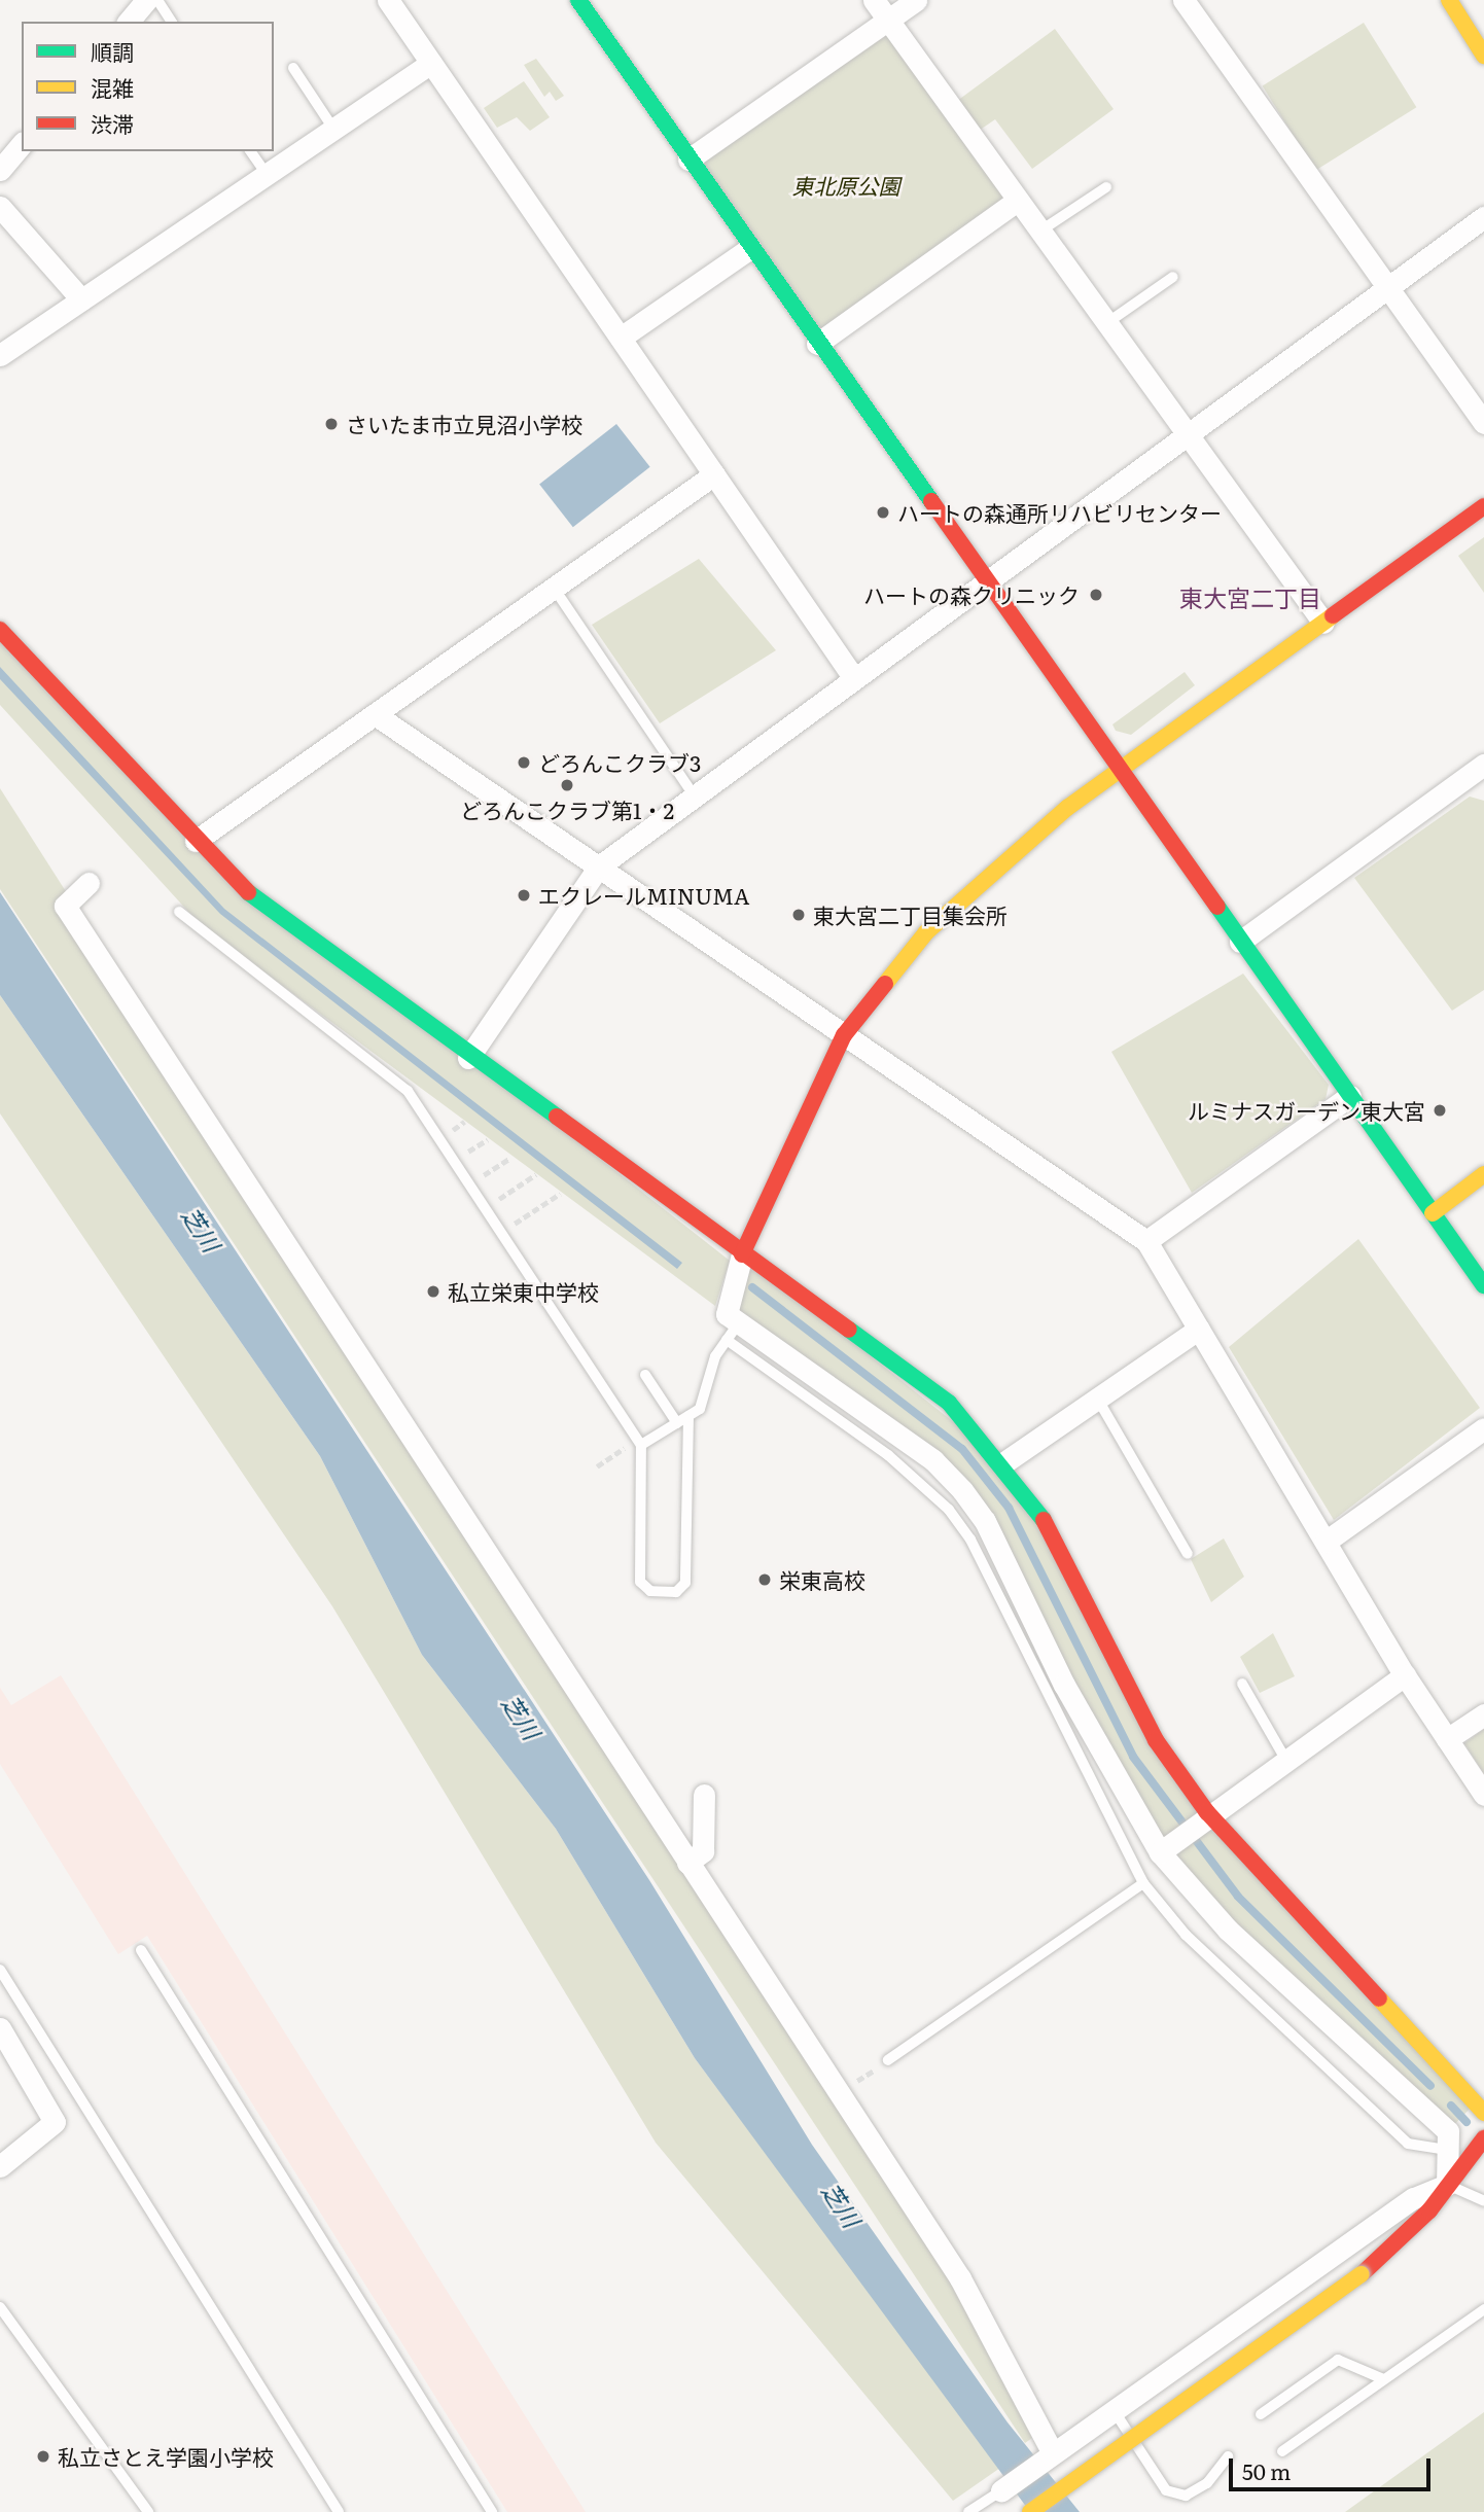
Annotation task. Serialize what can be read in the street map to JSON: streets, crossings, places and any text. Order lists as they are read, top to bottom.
{
  "districts": ["東大宮二丁目"],
  "water": ["芝川"],
  "parks": ["東北原公園"],
  "places": [
    "さいたま市立見沼小学校",
    "ハートの森通所リハビリセンター",
    "ハートの森クリニック",
    "どろんこクラブ3",
    "どろんこクラブ第1・2",
    "エクレールMINUMA",
    "東大宮二丁目集会所",
    "ルミナスガーデン東大宮",
    "私立栄東中学校",
    "栄東高校",
    "私立さとえ学園小学校"
  ],
  "legend": ["順調", "混雑", "渋滞"],
  "scale_bar": "50 m"
}
